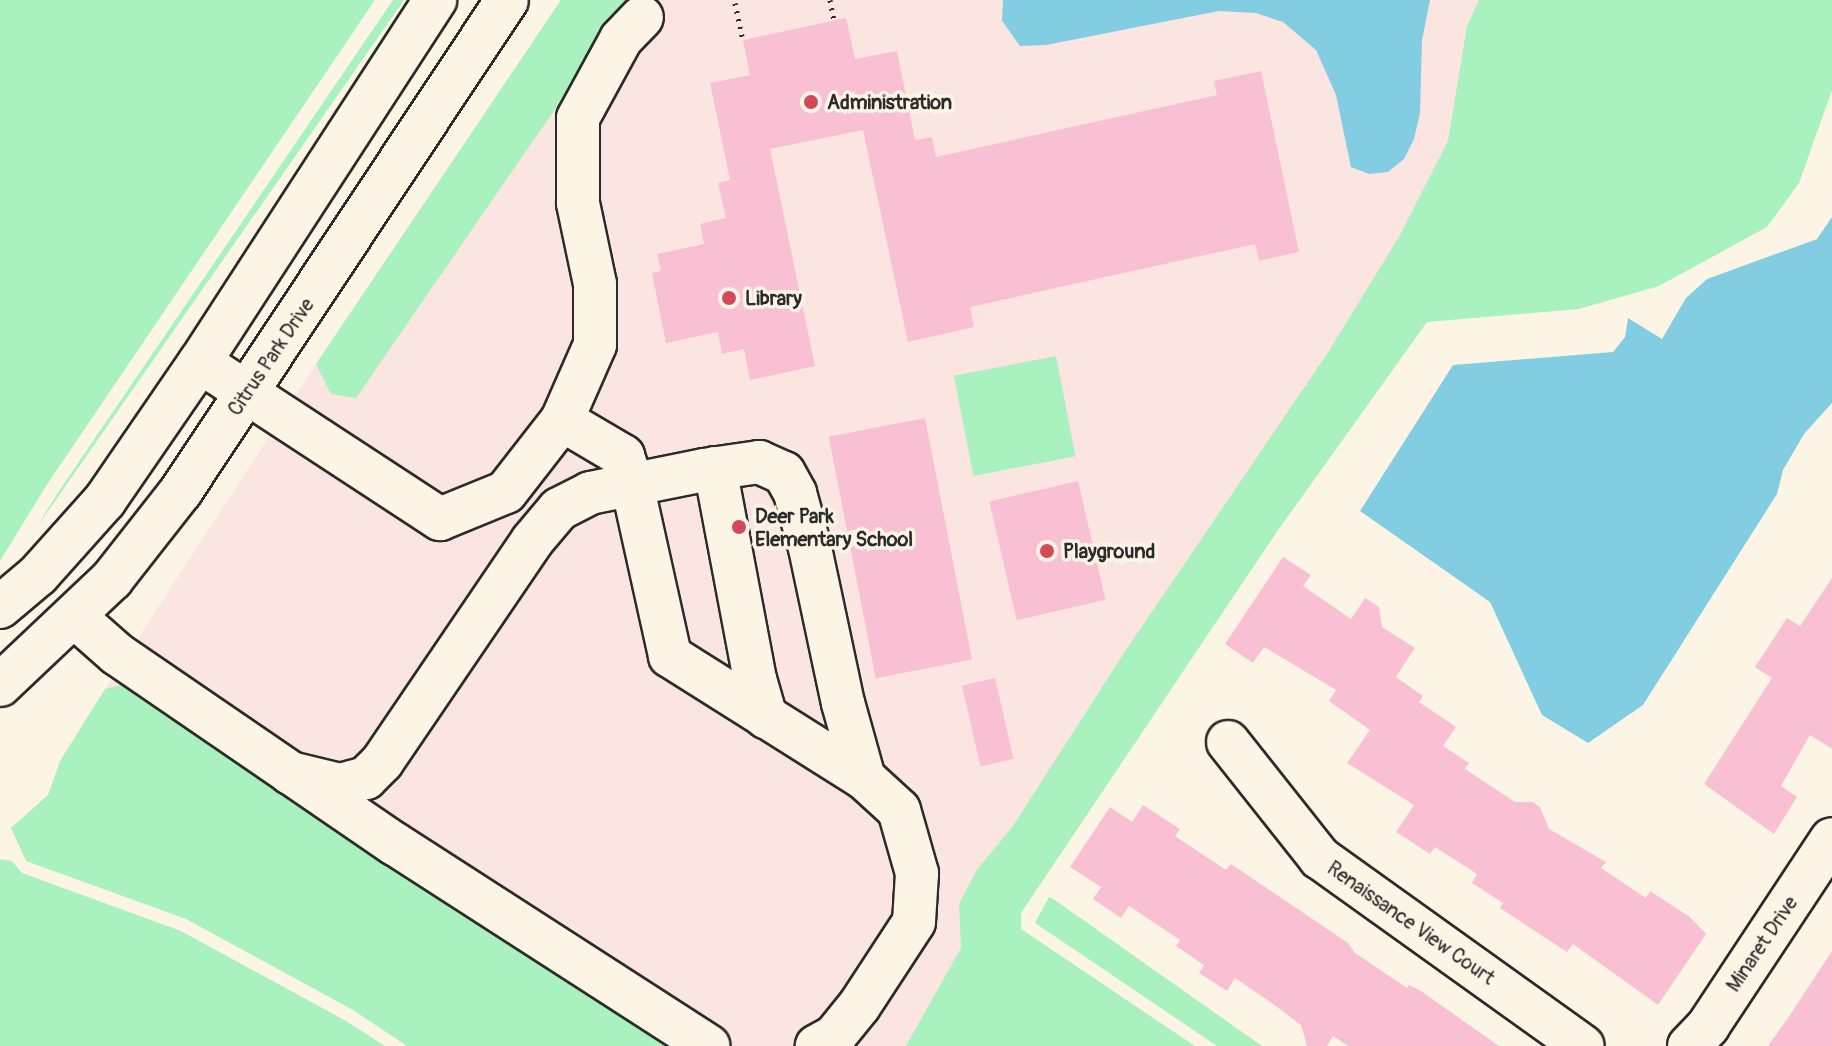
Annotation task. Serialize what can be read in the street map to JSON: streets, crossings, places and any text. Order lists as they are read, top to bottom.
{
  "streets": {
    "street": ["Citrus Park Drive", "Renaissance View Court", "Minaret Drive"]
  },
  "places": [
    "Administration",
    "Library",
    "Deer Park Elementary School",
    "Playground"
  ]
}
